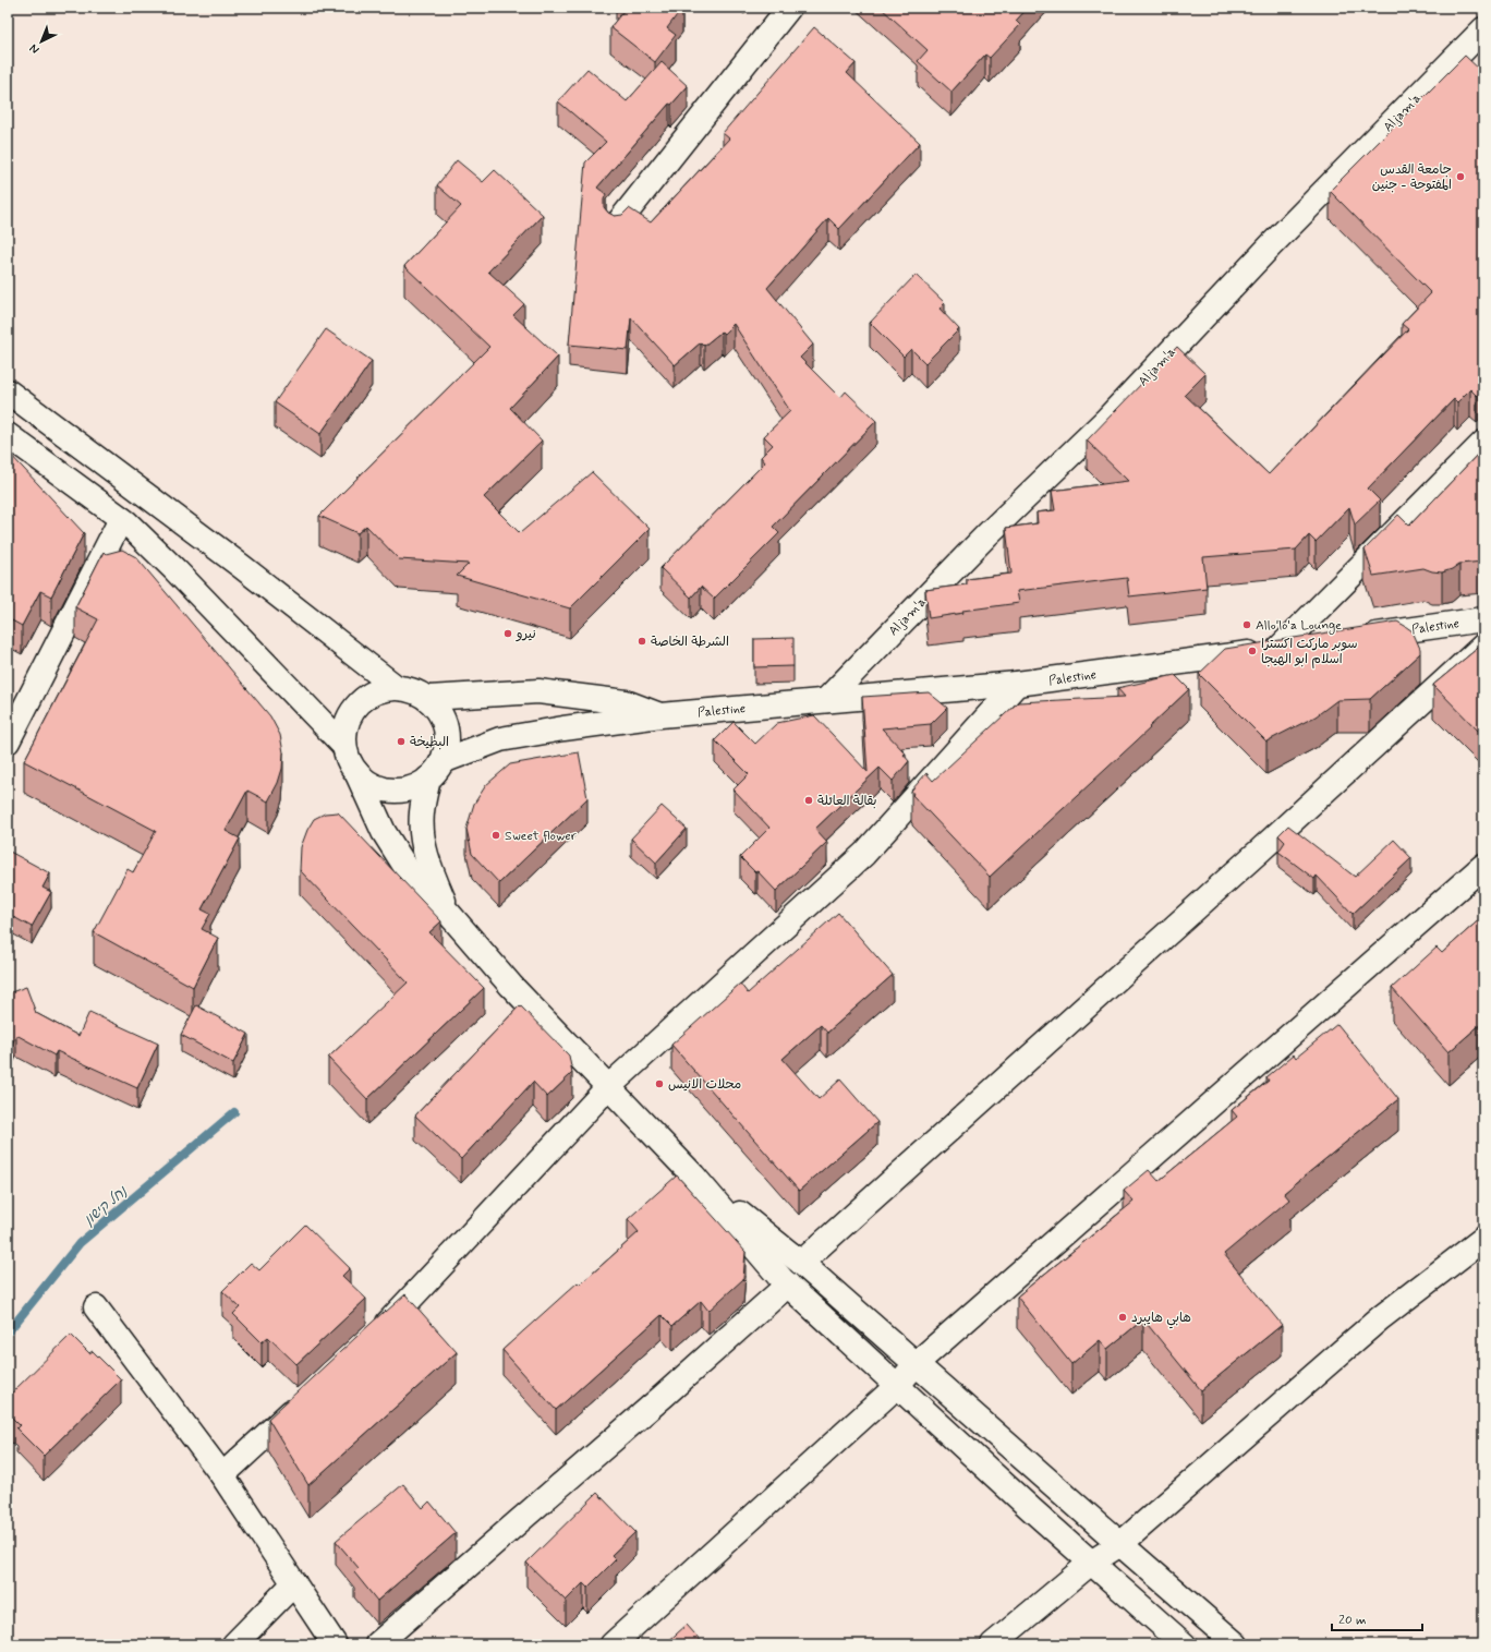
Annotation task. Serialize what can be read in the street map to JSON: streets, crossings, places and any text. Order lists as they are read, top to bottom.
{
  "streets": {
    "street": ["Aljam'a", "Palestine"]
  },
  "crossings": [
    ["Aljam'a", "Palestine"]
  ],
  "water": ["נחל קישון"],
  "places": [
    "جامعة القدس المفتوحة - جنين",
    "Allo'lo'a Lounge",
    "نيرو",
    "الشرطة الخاصة",
    "سوبر ماركت اكسترا اسلام ابو الهيجا",
    "البطيخة",
    "بقالة العائلة",
    "Sweet flower",
    "محلات الانيس",
    "هابي هايبرد"
  ],
  "scale_bar": "20 m",
  "north": "bottom left"
}
